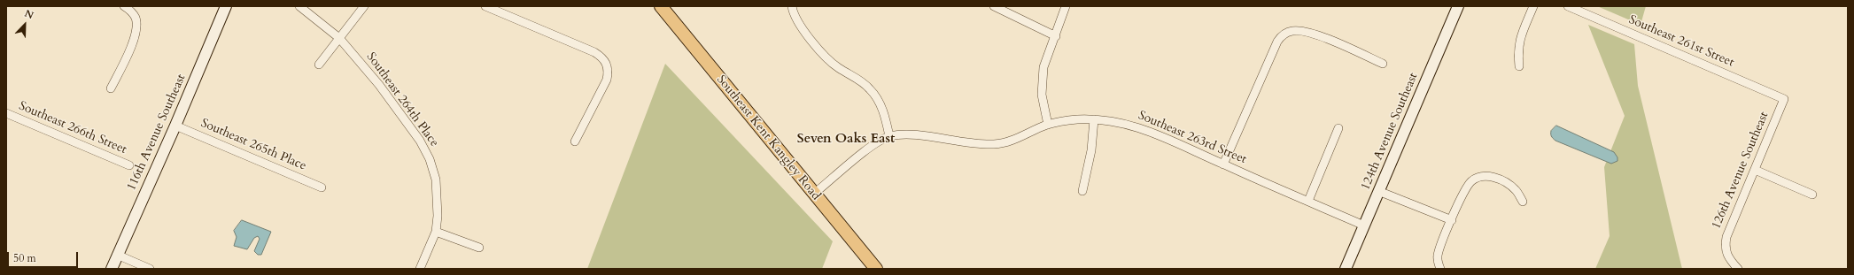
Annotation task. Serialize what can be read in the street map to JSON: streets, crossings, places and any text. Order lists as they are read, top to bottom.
{
  "streets": {
    "main road": ["124th Avenue Southeast", "116th Avenue Southeast", "Southeast Kent Kangley Road"],
    "street": [
      "Southeast 261st Street",
      "Southeast 264th Place",
      "Southeast 266th Street",
      "Southeast 263rd Street",
      "Southeast 265th Place",
      "126th Avenue Southeast"
    ]
  },
  "crossings": [
    ["Southeast 261st Street", "126th Avenue Southeast"],
    ["124th Avenue Southeast", "Southeast 263rd Street"],
    ["116th Avenue Southeast", "Southeast 265th Place"],
    ["Southeast Kent Kangley Road", "Southeast 263rd Street"]
  ],
  "districts": ["Seven Oaks East"],
  "scale_bar": "50 m",
  "north": "top right"
}
